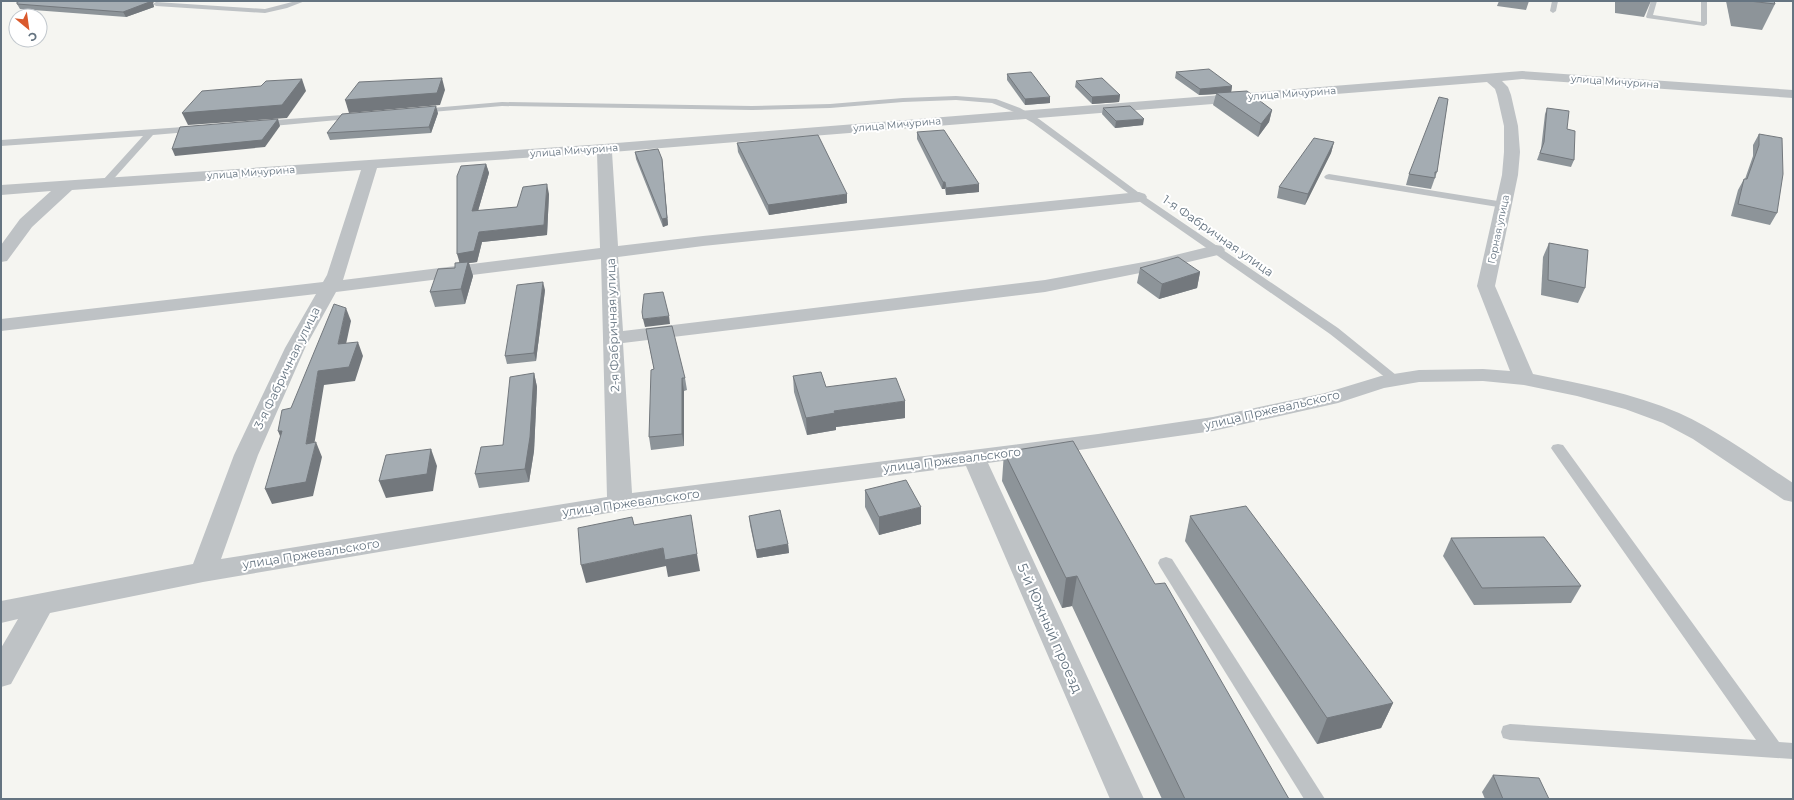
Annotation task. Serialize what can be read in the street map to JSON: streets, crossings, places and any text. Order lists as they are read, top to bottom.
{
  "streets": {
    "street": [
      "улица Мичурина",
      "Горная улица",
      "2-я Фабричная улица",
      "3-я Фабричная улица",
      "улица Пржевальского",
      "5-й Южный проезд"
    ],
    "lane": ["1-я Фабричная улица"]
  },
  "crossings": [
    ["улица Мичурина", "Горная улица"],
    ["улица Мичурина", "1-я Фабричная улица"],
    ["улица Мичурина", "2-я Фабричная улица"],
    ["улица Мичурина", "3-я Фабричная улица"],
    ["Горная улица", "улица Пржевальского"],
    ["1-я Фабричная улица", "улица Пржевальского"],
    ["2-я Фабричная улица", "улица Пржевальского"],
    ["3-я Фабричная улица", "улица Пржевальского"],
    ["улица Пржевальского", "5-й Южный проезд"]
  ],
  "north": "bottom right"
}
